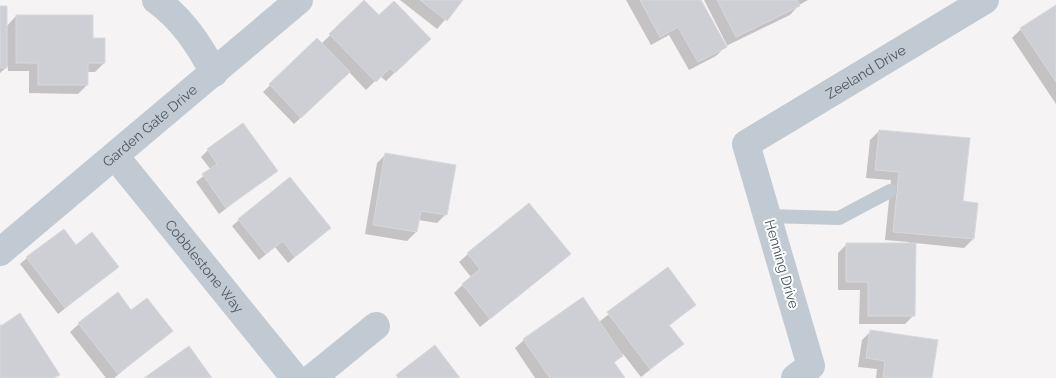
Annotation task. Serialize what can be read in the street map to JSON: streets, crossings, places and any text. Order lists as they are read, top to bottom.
{
  "streets": {
    "street": [
      "Zeeland Drive",
      "Garden Gate Drive",
      "Henning Drive",
      "Cobblestone Way"
    ]
  },
  "crossings": [
    ["Zeeland Drive", "Henning Drive"],
    ["Garden Gate Drive", "Cobblestone Way"]
  ]
}
